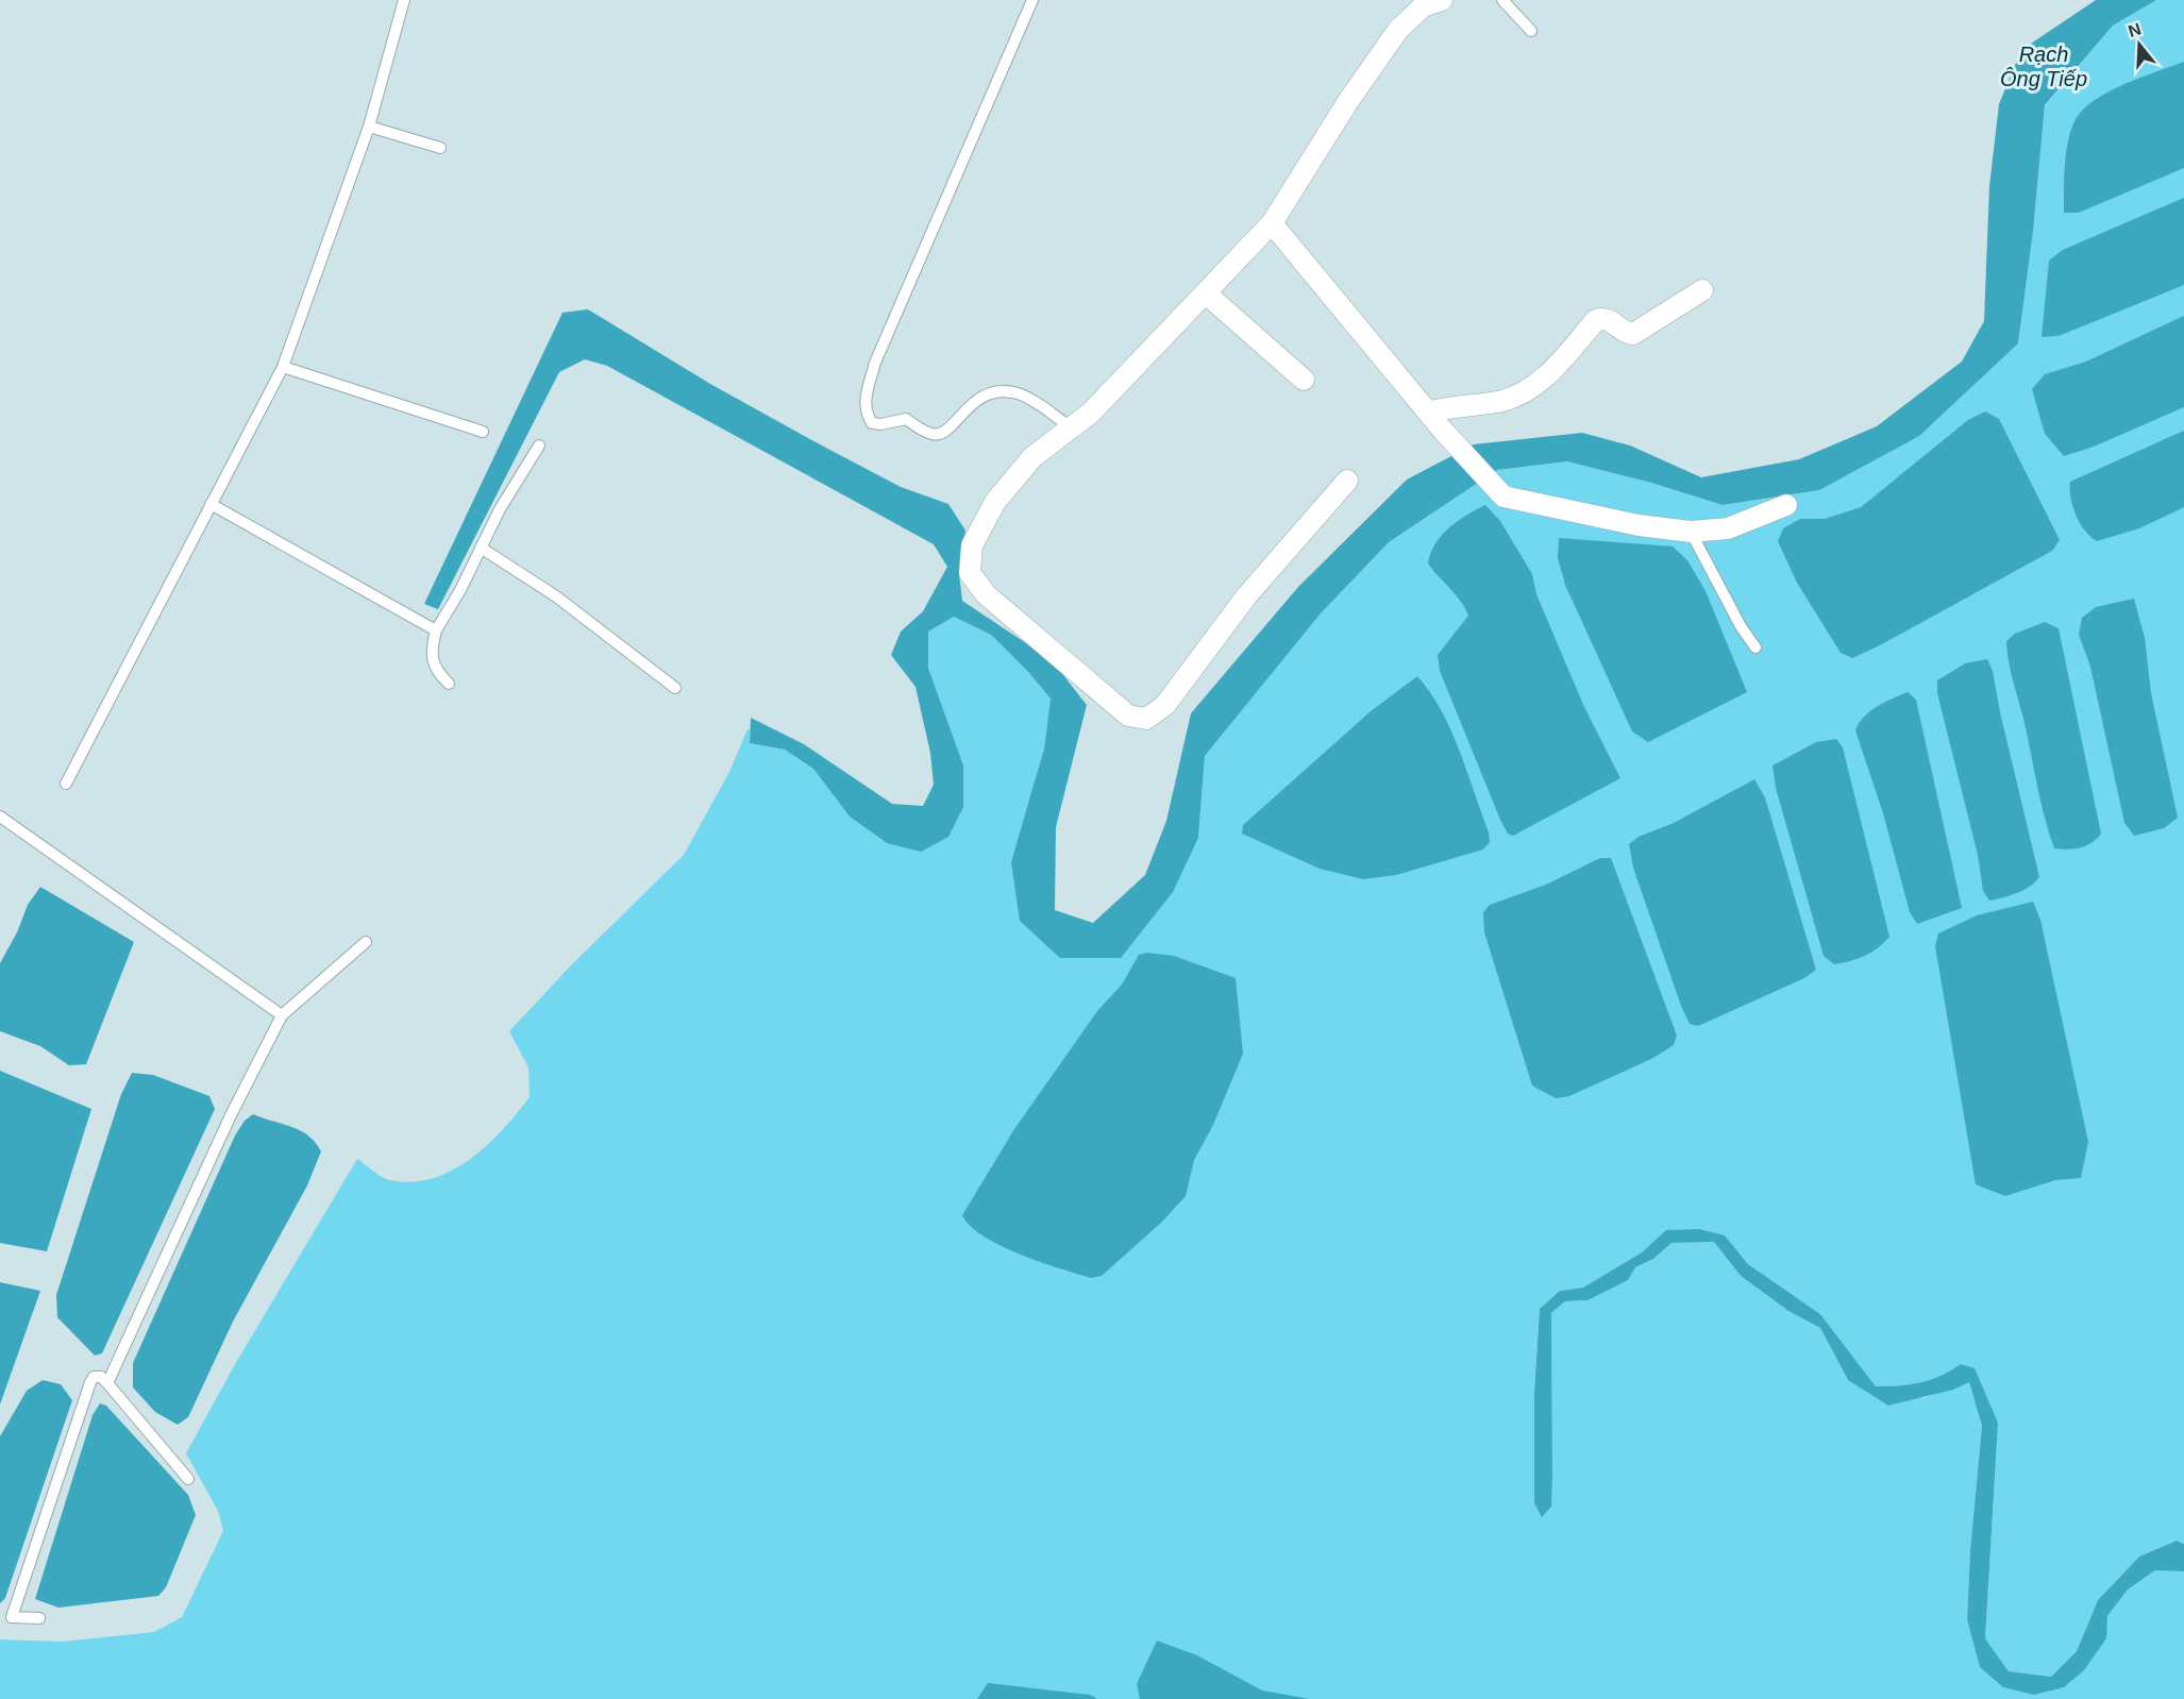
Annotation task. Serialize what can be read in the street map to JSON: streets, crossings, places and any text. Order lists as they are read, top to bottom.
{
  "water": ["Rạch Ông Tiếp"],
  "north": "top"
}
